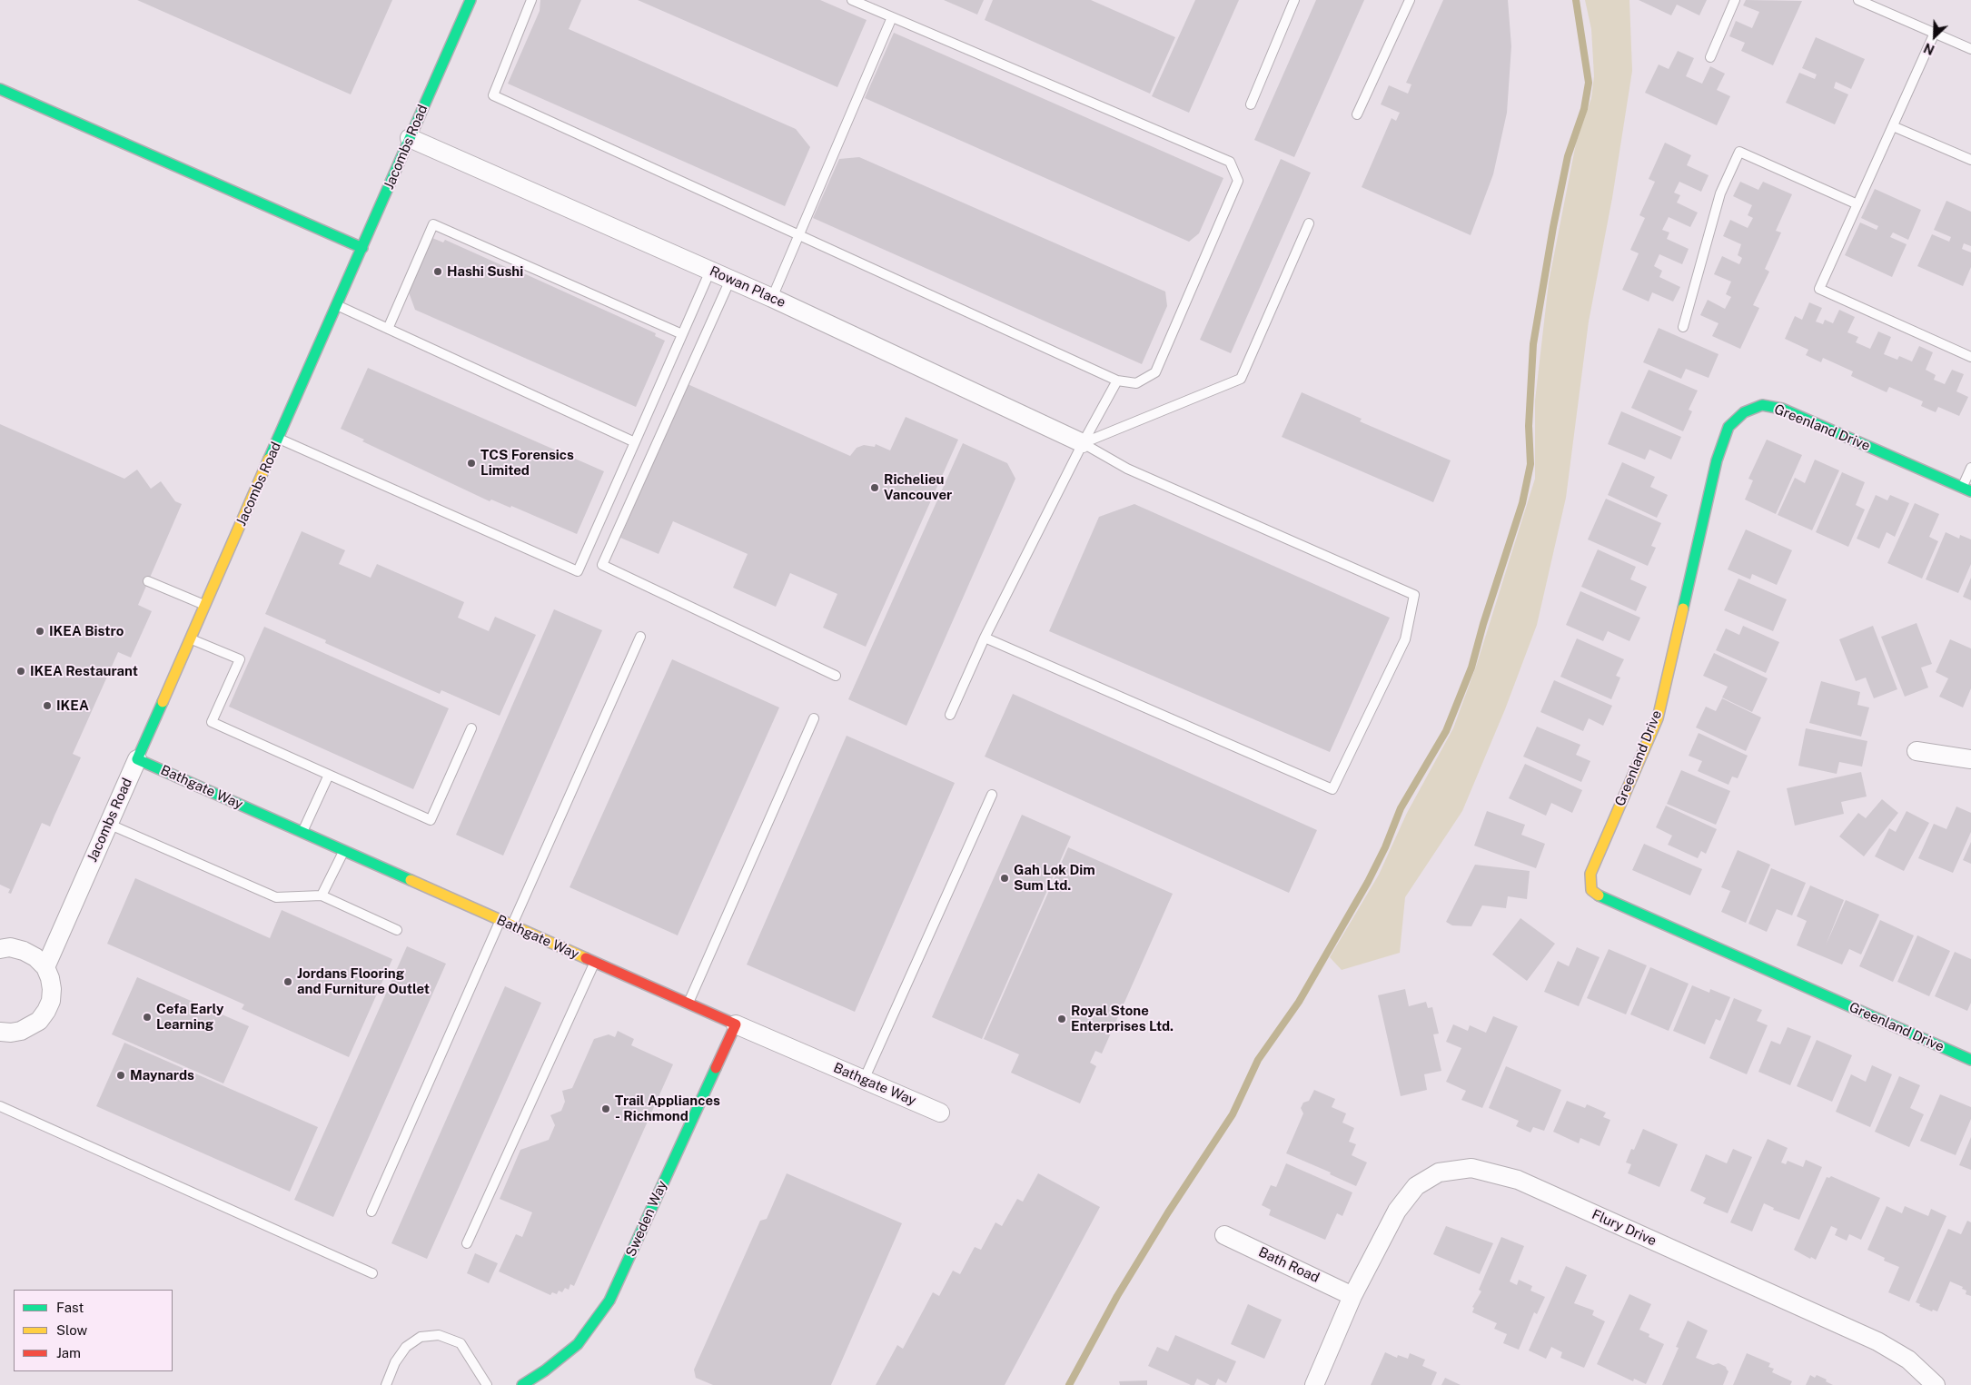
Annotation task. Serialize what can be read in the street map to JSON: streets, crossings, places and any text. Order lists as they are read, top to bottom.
{
  "streets": {
    "main road": [
      "Jacombs Road",
      "Greenland Drive",
      "Bathgate Way",
      "Sweden Way"
    ],
    "street": ["Rowan Place", "Flury Drive", "Bath Road"]
  },
  "crossings": [
    ["Jacombs Road", "Rowan Place"],
    ["Jacombs Road", "Bathgate Way"],
    ["Bathgate Way", "Sweden Way"],
    ["Flury Drive", "Bath Road"]
  ],
  "places": [
    "Hashi Sushi",
    "TCS Forensics Limited",
    "Richelieu Vancouver",
    "IKEA Bistro",
    "IKEA Restaurant",
    "IKEA",
    "Gah Lok Dim Sum Ltd.",
    "Jordans Flooring and Furniture Outlet",
    "Cefa Early Learning",
    "Royal Stone Enterprises Ltd.",
    "Maynards",
    "Trail Appliances - Richmond"
  ],
  "legend": ["Fast", "Slow", "Jam"],
  "north": "bottom left"
}
